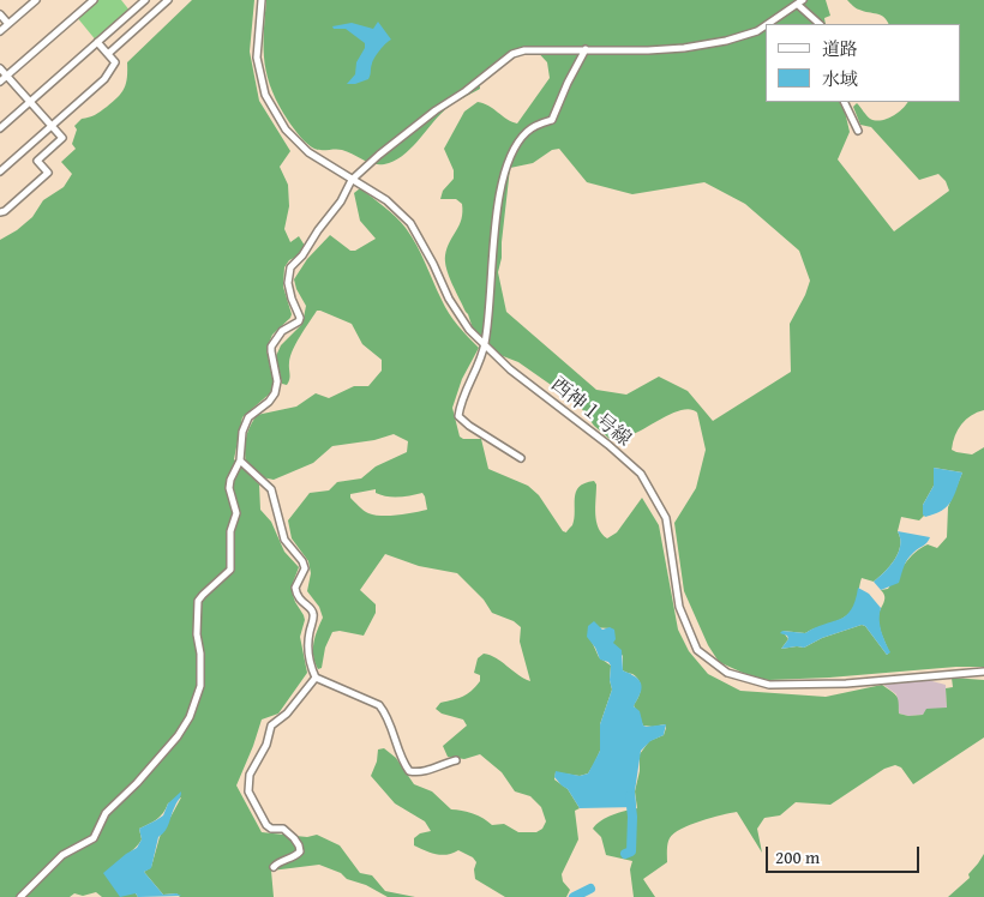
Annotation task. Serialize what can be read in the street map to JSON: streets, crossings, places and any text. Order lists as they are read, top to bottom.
{
  "streets": {
    "street": ["西神１号線"]
  },
  "legend": ["道路", "水域"],
  "scale_bar": "200 m"
}
